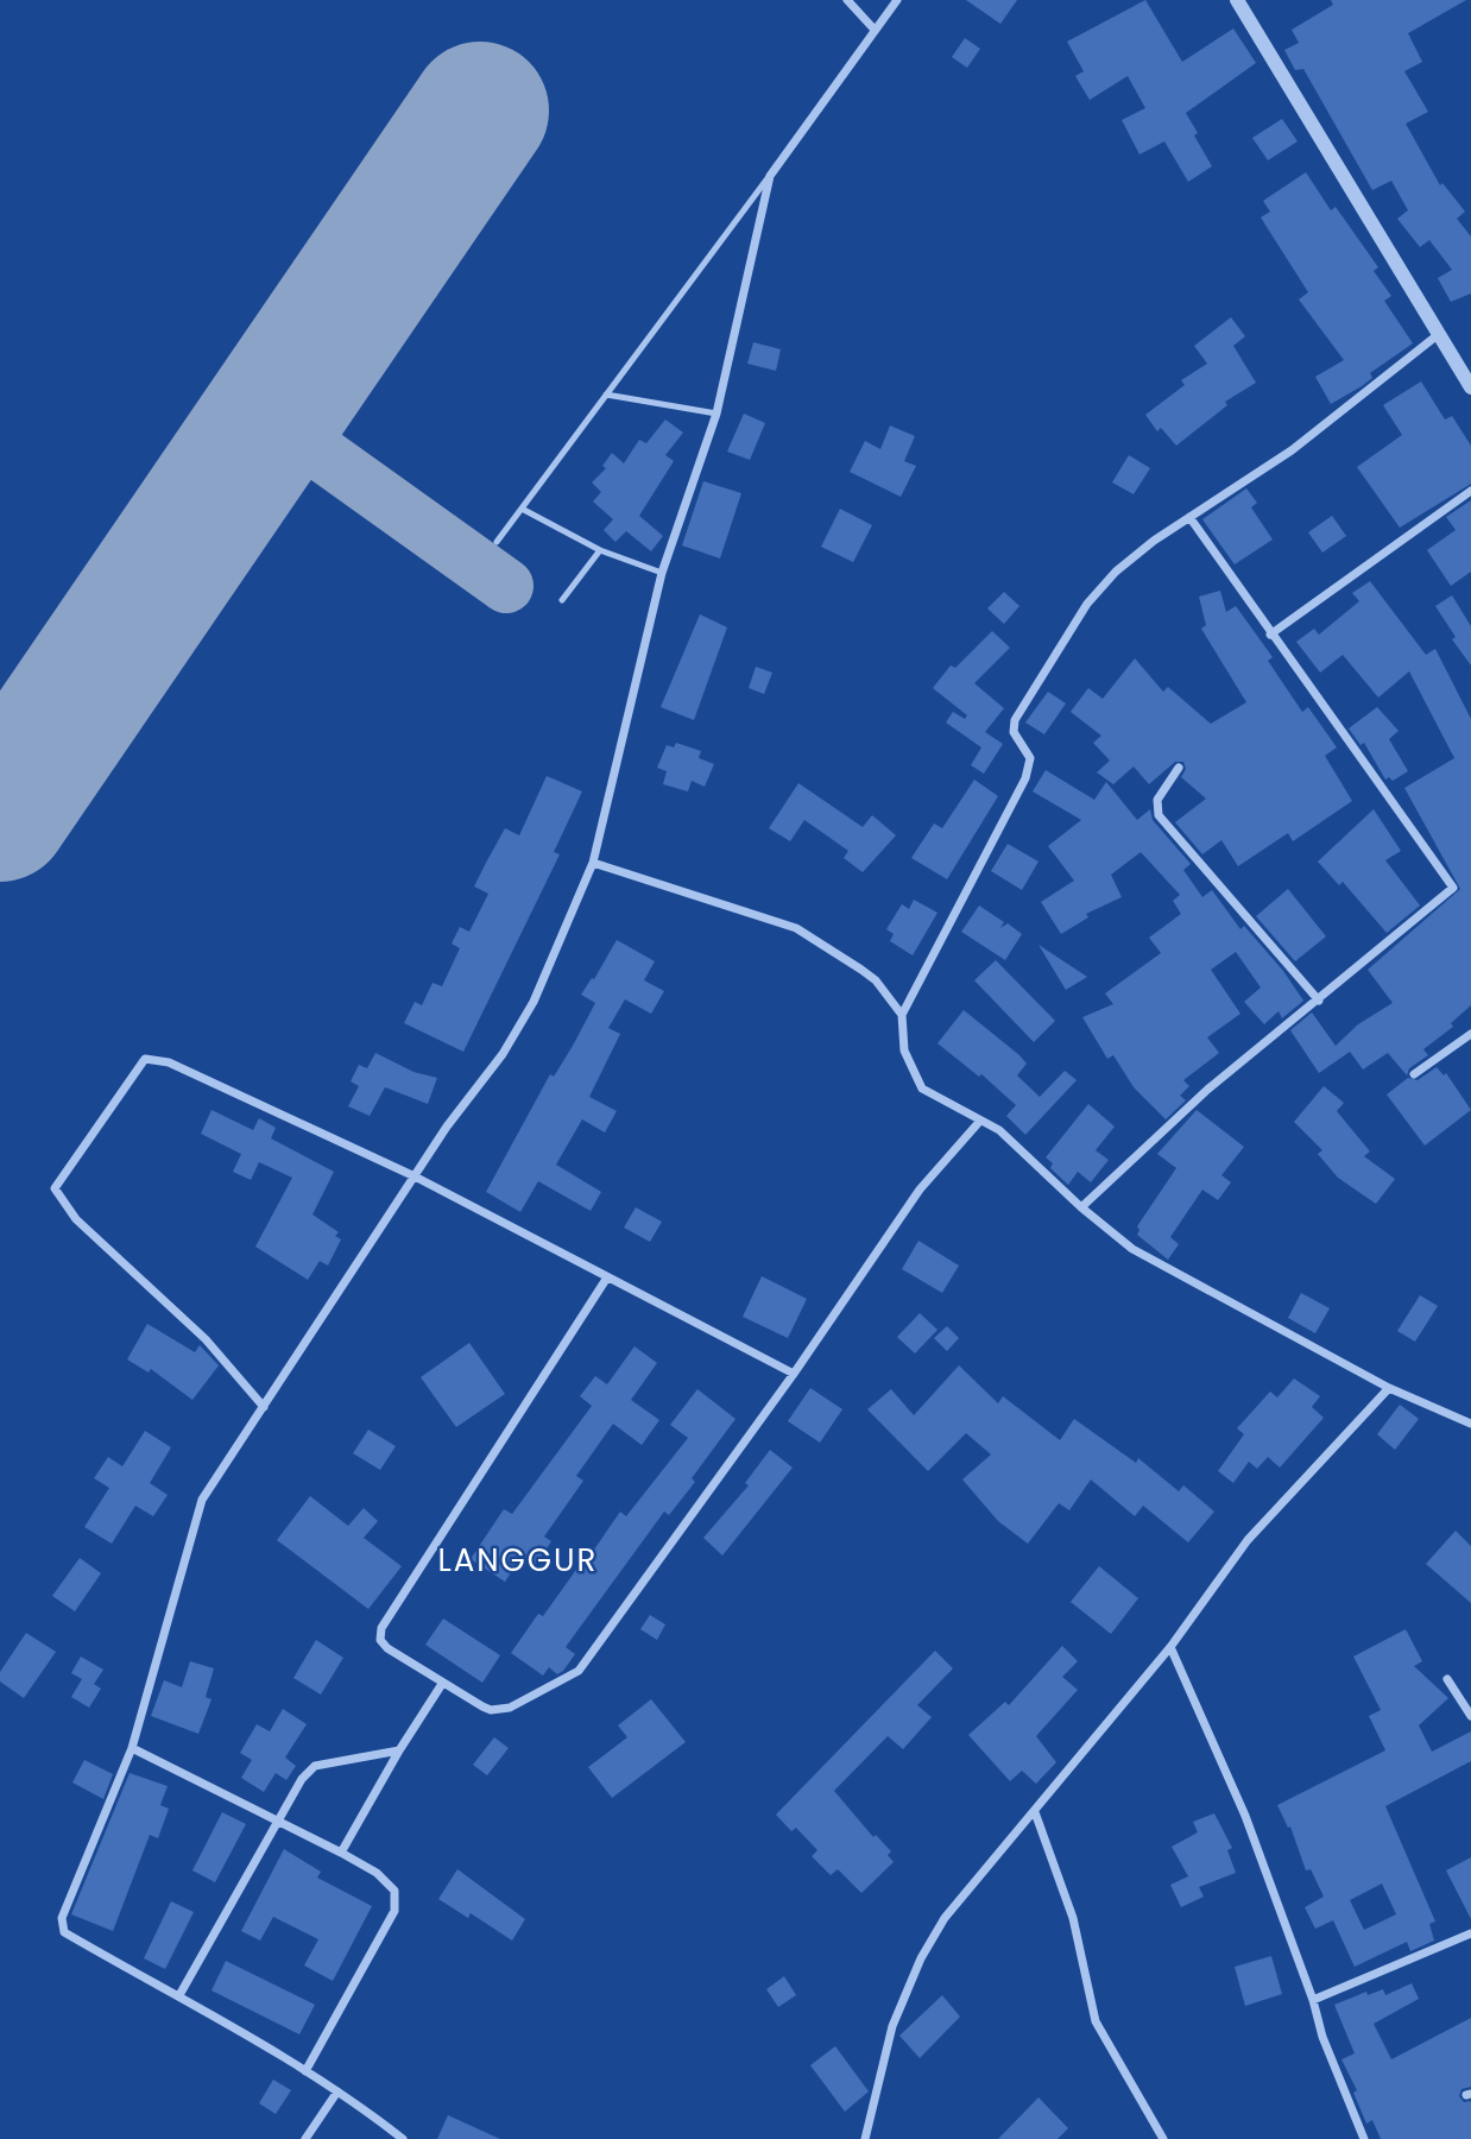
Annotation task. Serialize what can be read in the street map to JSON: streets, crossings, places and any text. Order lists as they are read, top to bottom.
{
  "districts": ["LANGGUR"]
}
